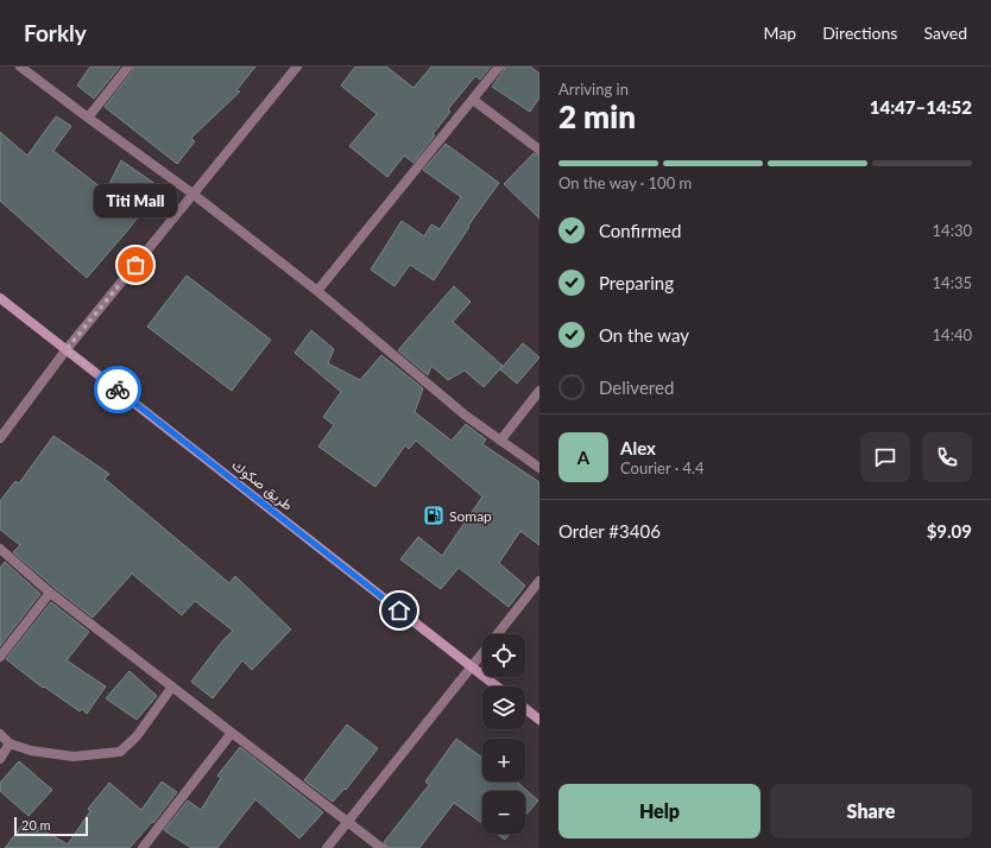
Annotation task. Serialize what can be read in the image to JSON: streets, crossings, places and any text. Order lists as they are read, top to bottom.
{
  "streets": {
    "street": ["طريق صكوك"]
  },
  "places": {
    "other": ["Titi Mall"],
    "fuel station": ["Somap"]
  },
  "scale_bar": "20 m",
  "page": {
    "header": "Forkly",
    "nav": ["Map", "Directions", "Saved"],
    "heading": ["2 min", "Arriving in", "14:47–14:52"],
    "panel": [
      "Alex",
      "Courier · 4.4",
      "Order #3406",
      "$9.09"
    ],
    "bar": "On the way · 100 m",
    "bubble": "Titi Mall",
    "list": [
      ["Confirmed", "14:30"],
      ["Preparing", "14:35"],
      ["On the way", "14:40"],
      "Delivered"
    ],
    "round": "A",
    "map_buttons": ["+", "−"],
    "buttons": ["Help", "Share"],
    "scale": "20 m"
  }
}
